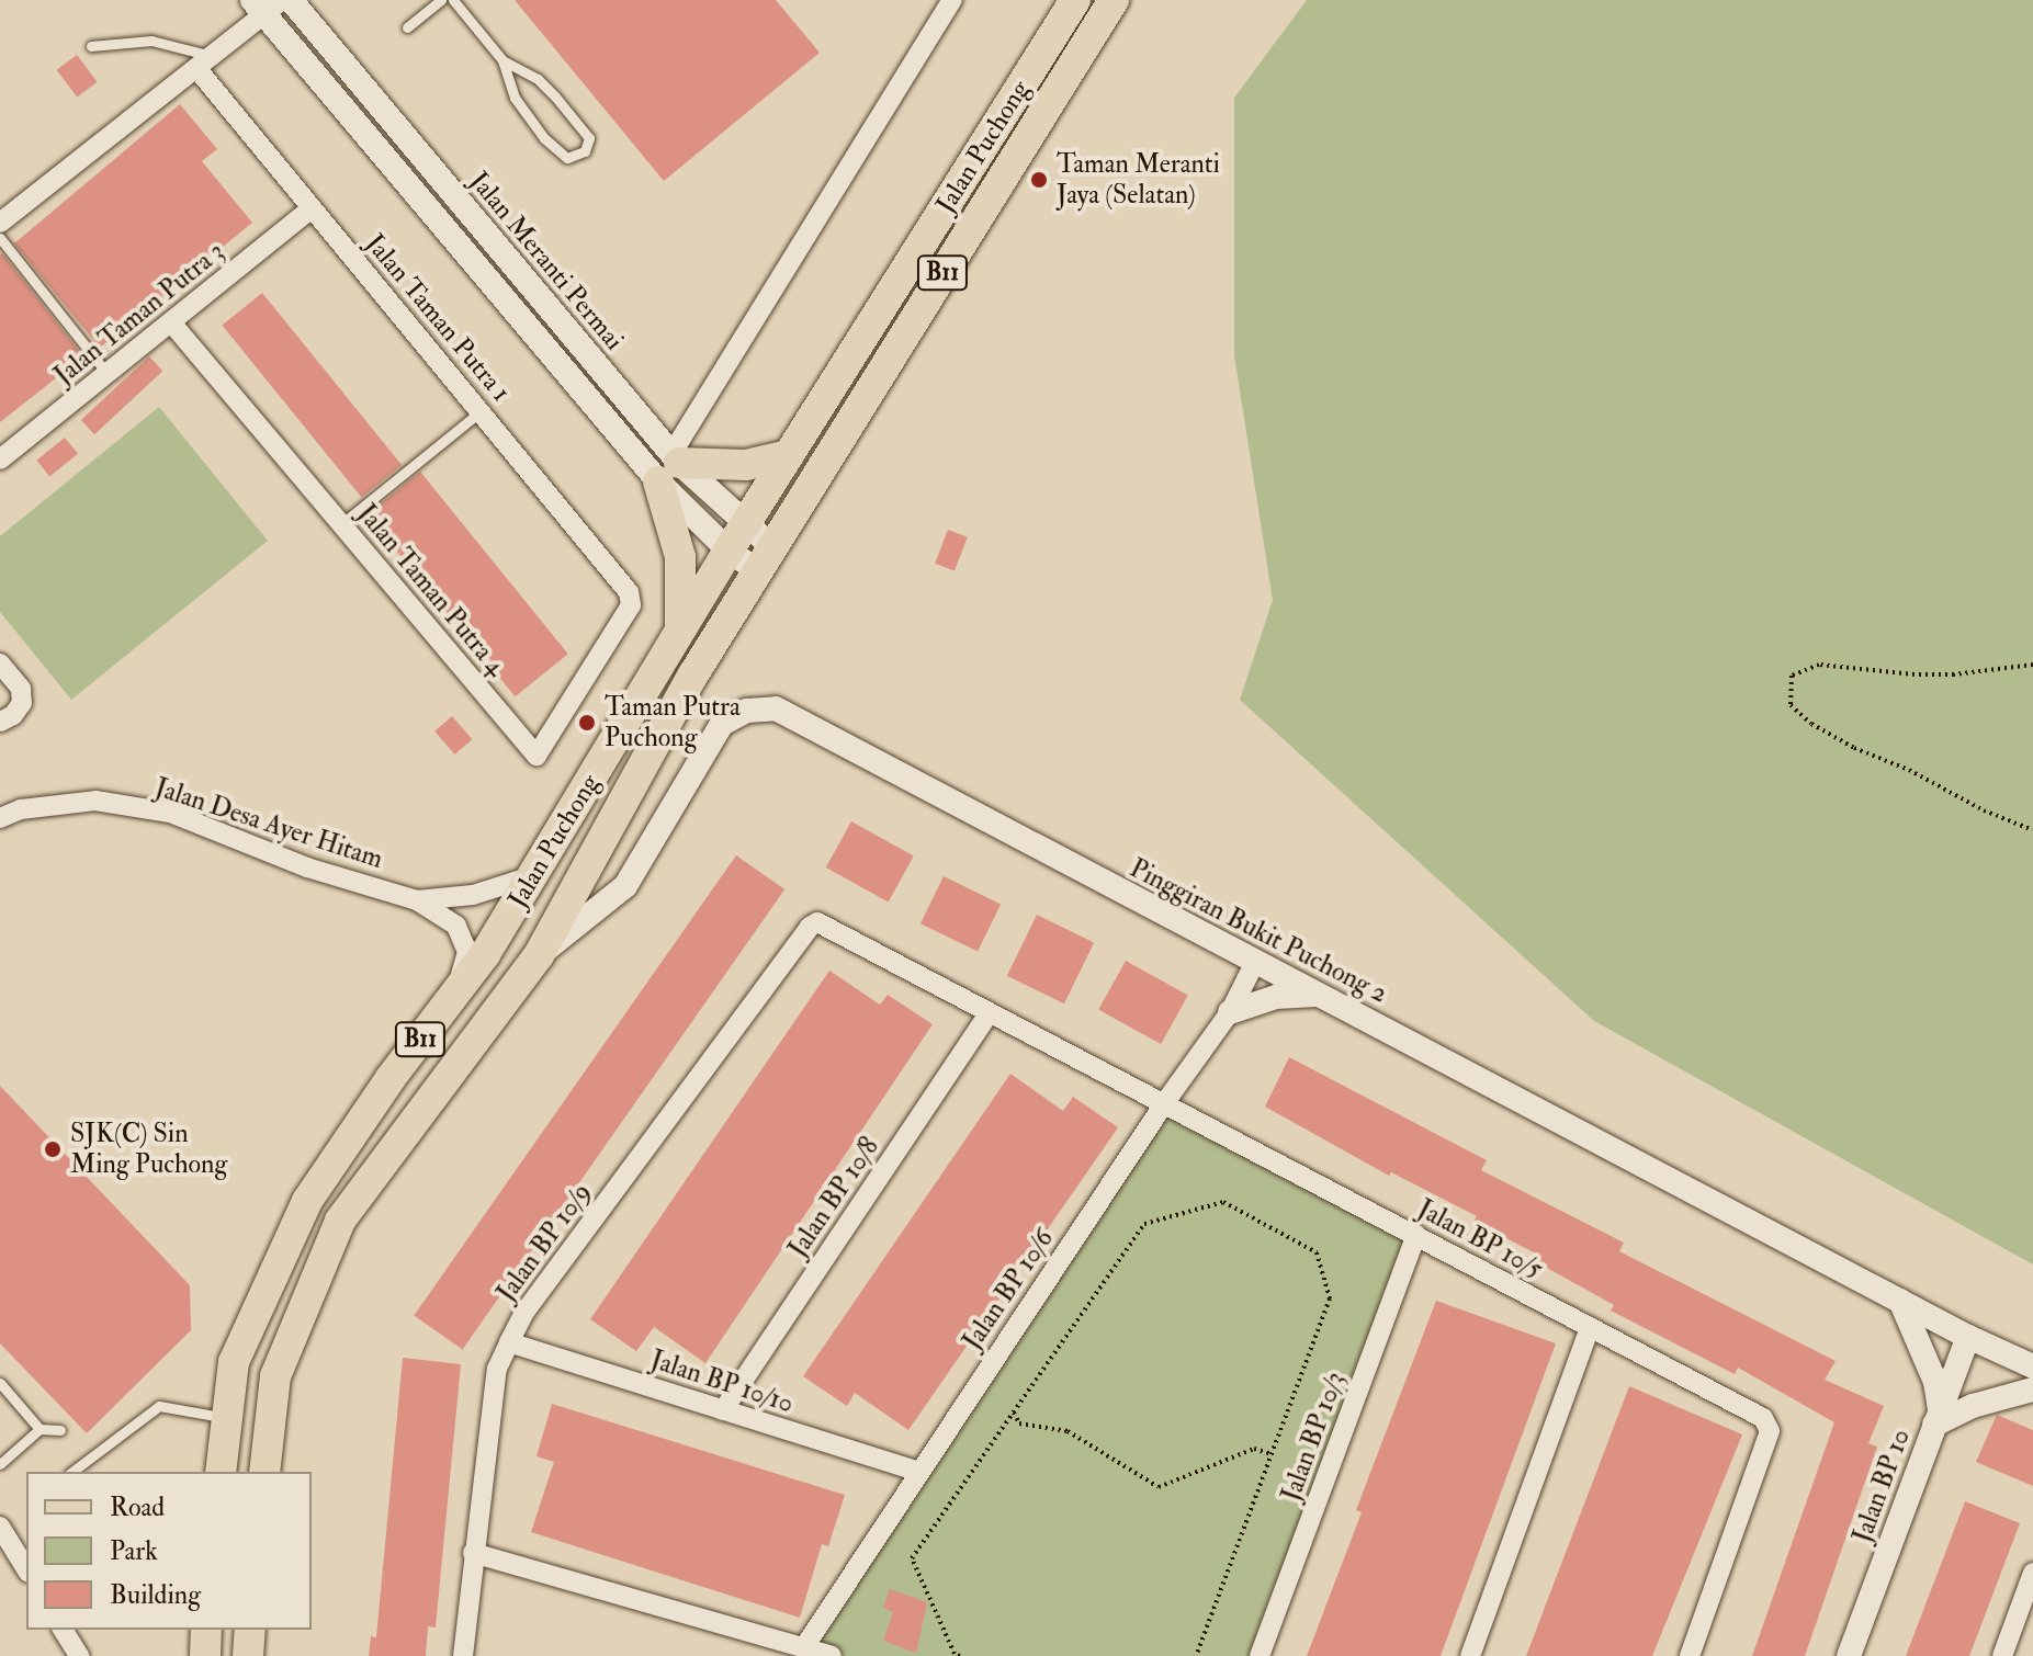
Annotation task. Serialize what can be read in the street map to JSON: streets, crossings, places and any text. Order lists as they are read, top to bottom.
{
  "streets": {
    "main road": ["Jalan Puchong", "B11"],
    "street": [
      "Jalan Meranti Permai",
      "Jalan Taman Putra 3",
      "Jalan Taman Putra 1",
      "Jalan Taman Putra 4",
      "Jalan Desa Ayer Hitam",
      "Pinggiran Bukit Puchong 2",
      "Jalan BP 10/8",
      "Jalan BP 10/5",
      "Jalan BP 10/9",
      "Jalan BP 10/6",
      "Jalan BP 10/10",
      "Jalan BP 10/3",
      "Jalan BP 10"
    ]
  },
  "crossings": [
    ["Jalan Puchong", "Jalan Meranti Permai"],
    ["Jalan Puchong", "Jalan Desa Ayer Hitam"],
    ["Jalan Puchong", "Pinggiran Bukit Puchong 2"],
    ["Jalan Taman Putra 3", "Jalan Taman Putra 1"],
    ["Jalan Taman Putra 3", "Jalan Taman Putra 4"],
    ["Jalan Taman Putra 1", "Jalan Taman Putra 4"],
    ["Pinggiran Bukit Puchong 2", "Jalan BP 10/6"],
    ["Pinggiran Bukit Puchong 2", "Jalan BP 10"],
    ["Jalan BP 10/8", "Jalan BP 10/5"],
    ["Jalan BP 10/8", "Jalan BP 10/10"],
    ["Jalan BP 10/5", "Jalan BP 10/9"],
    ["Jalan BP 10/5", "Jalan BP 10/6"],
    ["Jalan BP 10/5", "Jalan BP 10/3"],
    ["Jalan BP 10/9", "Jalan BP 10/10"],
    ["Jalan BP 10/6", "Jalan BP 10/10"]
  ],
  "places": ["Taman Meranti Jaya (Selatan)", "Taman Putra Puchong", "SJK(C) Sin Ming Puchong"],
  "legend": ["Road", "Park", "Building"]
}
